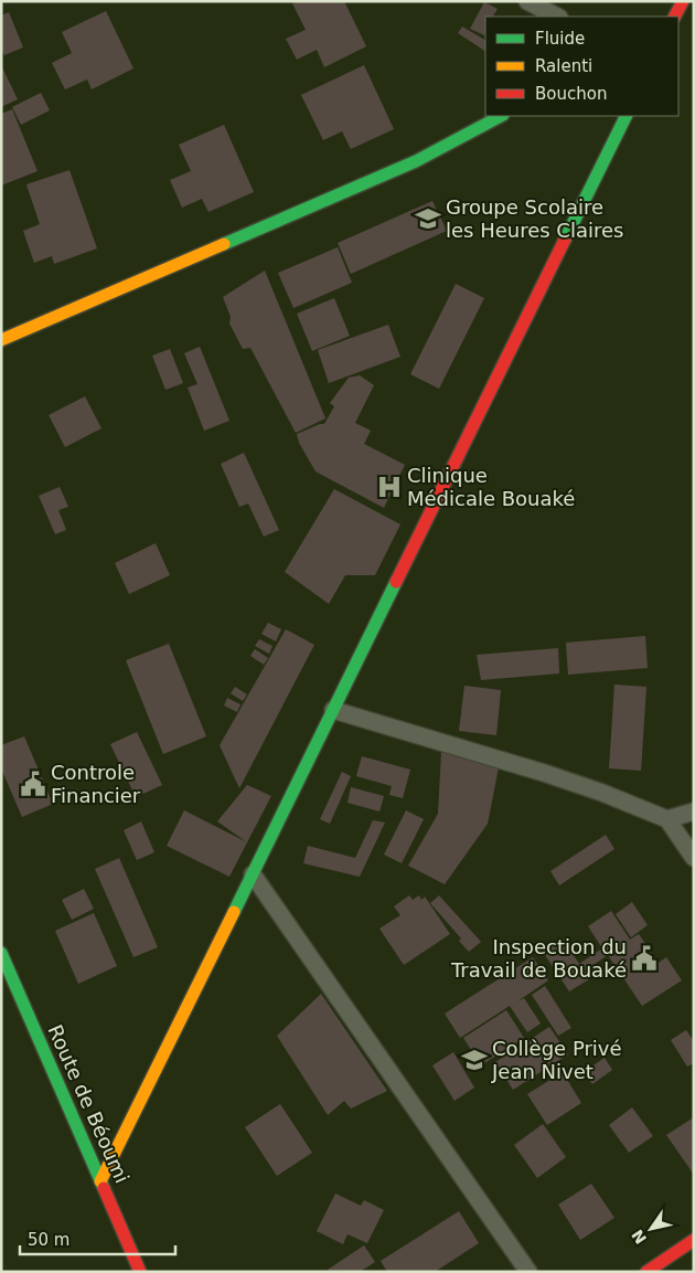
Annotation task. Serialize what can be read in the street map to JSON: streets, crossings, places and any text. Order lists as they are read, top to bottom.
{
  "streets": {
    "street": ["Route de Béoumi"]
  },
  "places": {
    "school or university": ["Groupe Scolaire les Heures Claires", "Collège Privé Jean Nivet"],
    "hospital": ["Clinique Médicale Bouaké"],
    "public building": ["Controle Financier", "Inspection du Travail de Bouaké"]
  },
  "legend": ["Fluide", "Ralenti", "Bouchon"],
  "scale_bar": "50 m",
  "north": "bottom left"
}
